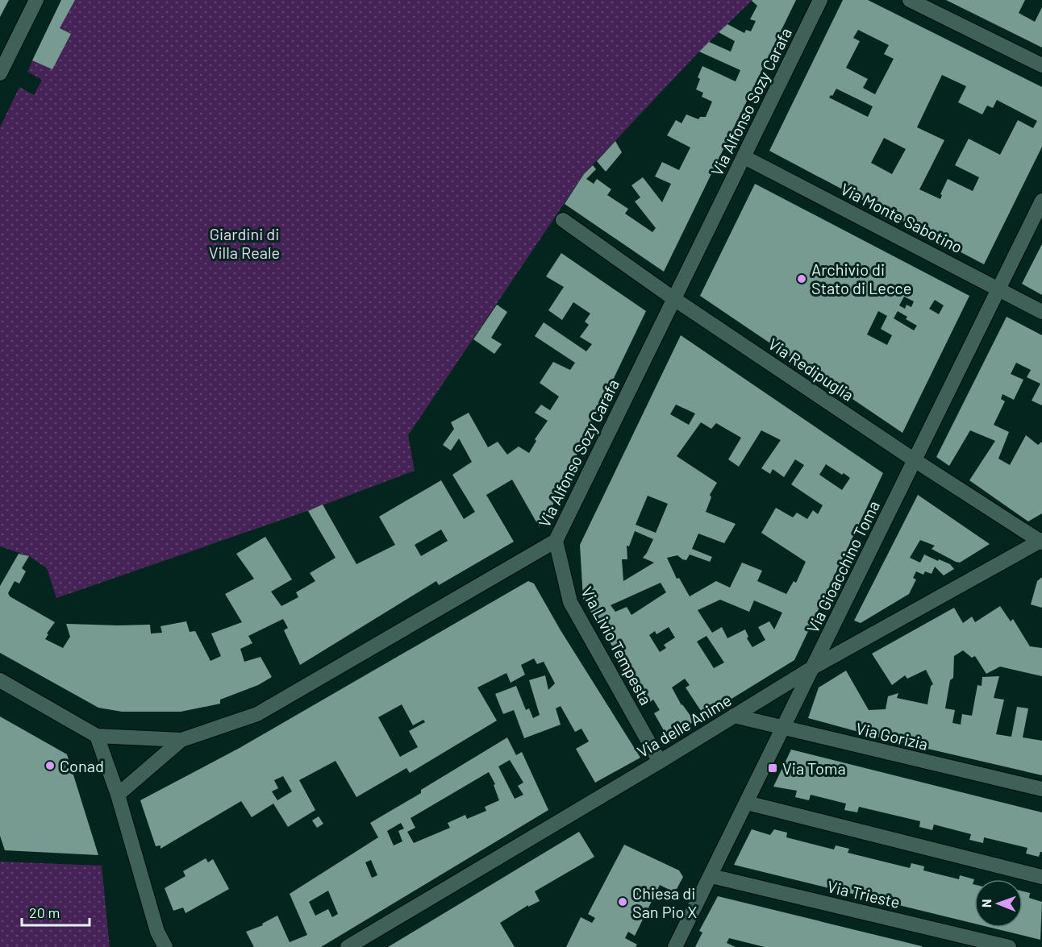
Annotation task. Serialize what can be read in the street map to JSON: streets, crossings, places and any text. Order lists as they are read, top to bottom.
{
  "streets": {
    "street": [
      "Via Alfonso Sozy Carafa",
      "Via Monte Sabotino",
      "Via Redipuglia",
      "Via Gioacchino Toma",
      "Via Livio Tempesta",
      "Via delle Anime",
      "Via Gorizia",
      "Via Trieste"
    ]
  },
  "crossings": [
    ["Via Alfonso Sozy Carafa", "Via Monte Sabotino"],
    ["Via Alfonso Sozy Carafa", "Via Redipuglia"],
    ["Via Alfonso Sozy Carafa", "Via Livio Tempesta"],
    ["Via Monte Sabotino", "Via Gioacchino Toma"],
    ["Via Redipuglia", "Via Gioacchino Toma"],
    ["Via Redipuglia", "Via delle Anime"],
    ["Via Gioacchino Toma", "Via delle Anime"],
    ["Via Gioacchino Toma", "Via Gorizia"],
    ["Via Gioacchino Toma", "Via Trieste"],
    ["Via Livio Tempesta", "Via delle Anime"],
    ["Via delle Anime", "Via Gorizia"]
  ],
  "parks": ["Giardini di Villa Reale"],
  "places": {
    "other": ["Archivio di Stato di Lecce", "Conad", "Chiesa di San Pio X"],
    "transit": ["Via Toma"]
  },
  "scale_bar": "20 m",
  "north": "left"
}
